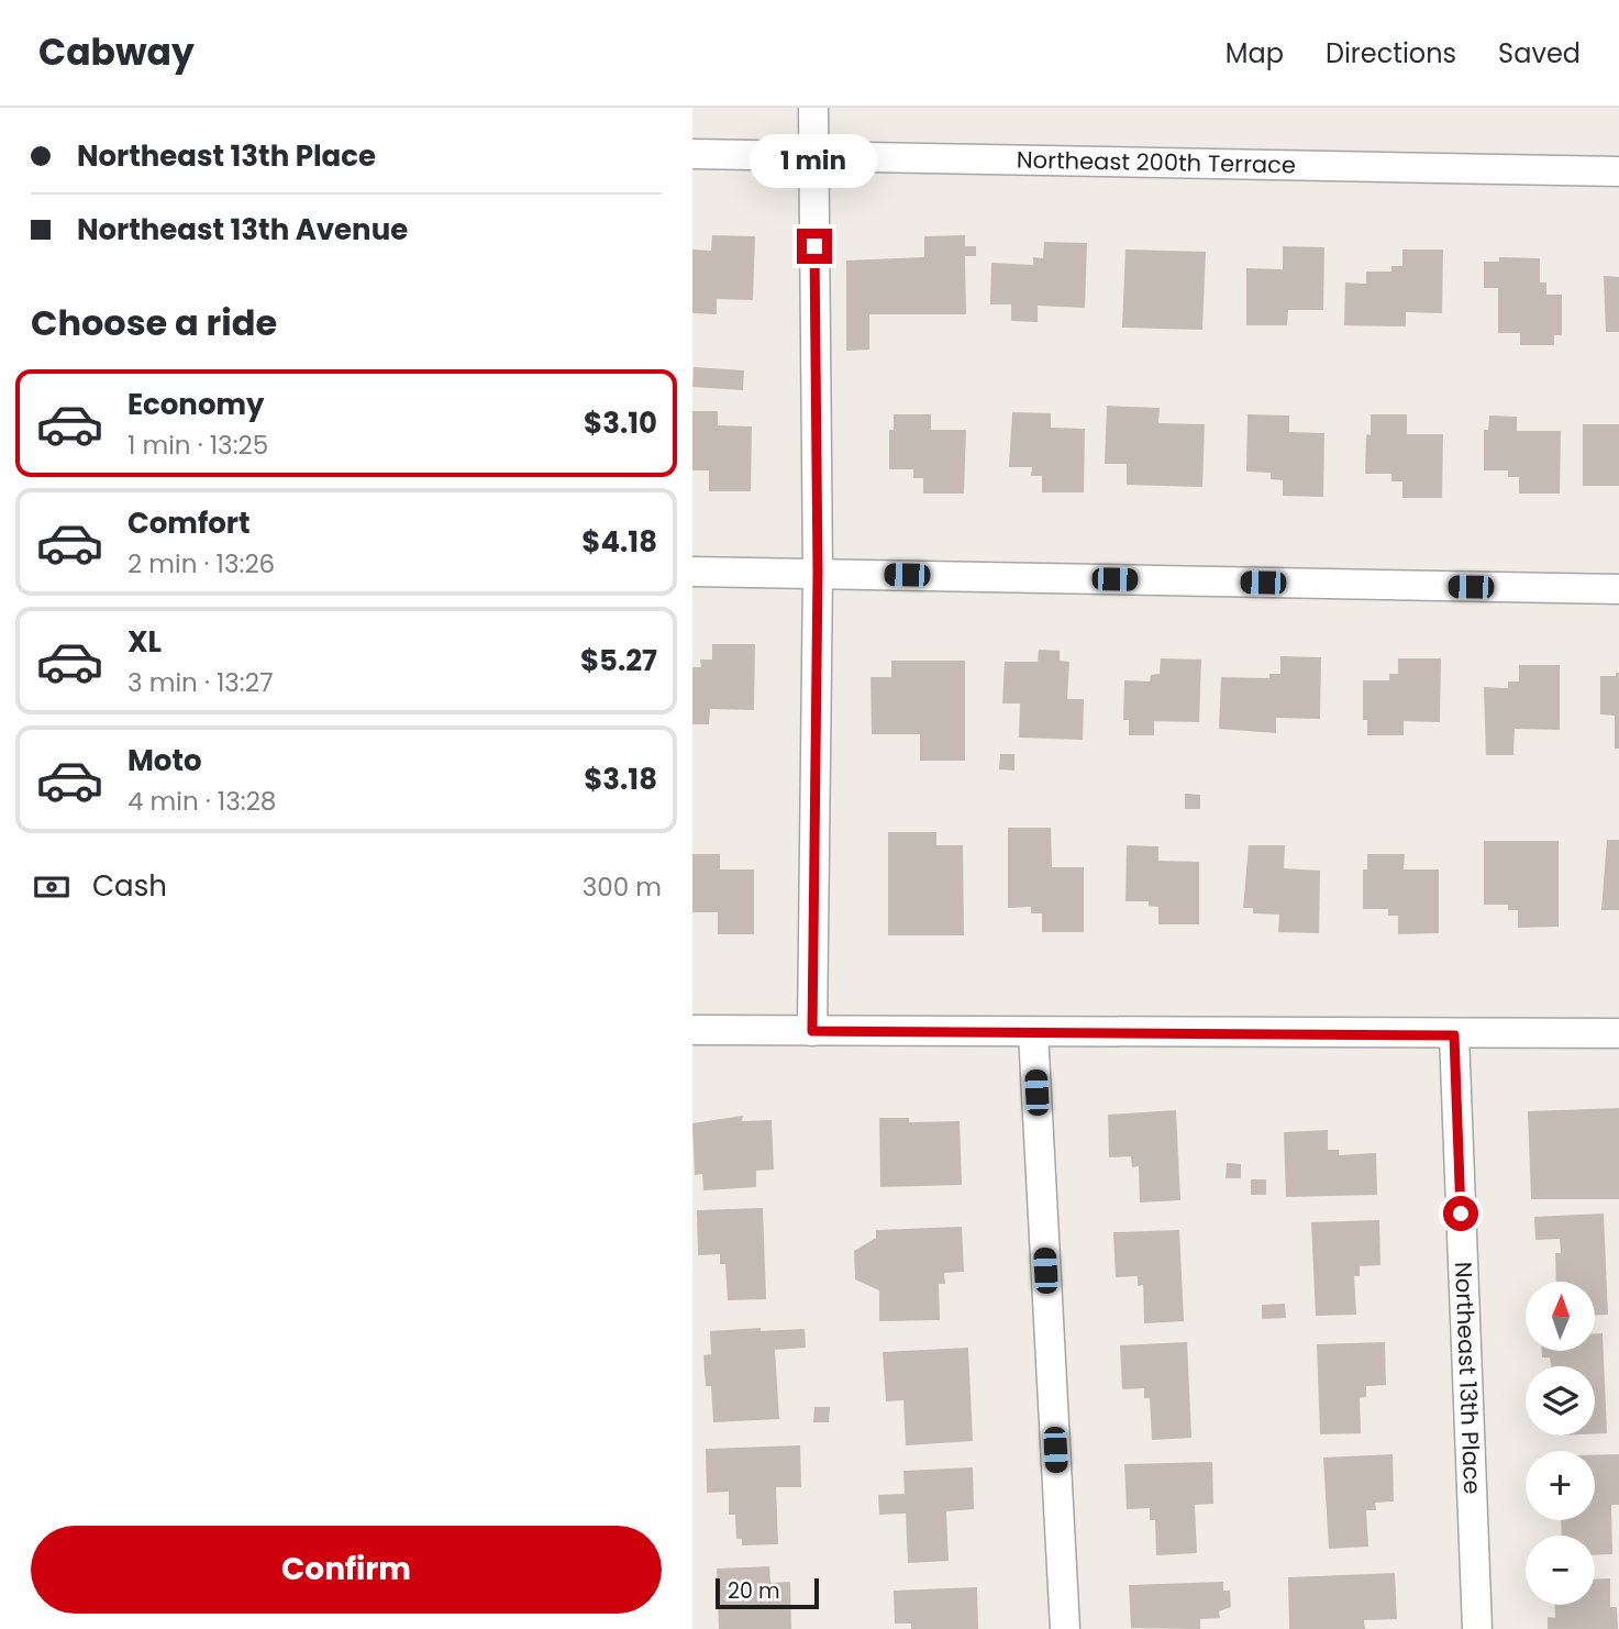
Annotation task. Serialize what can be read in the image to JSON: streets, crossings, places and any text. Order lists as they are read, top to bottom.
{
  "streets": {
    "street": ["Northeast 200th Terrace", "Northeast 13th Place"]
  },
  "scale_bar": "20 m",
  "north": "top",
  "page": {
    "header": "Cabway",
    "nav": ["Map", "Directions", "Saved"],
    "banner": ["Northeast 13th Place", "Northeast 13th Avenue"],
    "bubble": "1 min",
    "heading": "Choose a ride",
    "list": [
      {
        "name": "Economy",
        "note": "1 min · 13:25",
        "value": "$3.10"
      },
      {
        "name": "Comfort",
        "note": "2 min · 13:26",
        "value": "$4.18"
      },
      {
        "name": "XL",
        "note": "3 min · 13:27",
        "value": "$5.27"
      },
      {
        "name": "Moto",
        "note": "4 min · 13:28",
        "value": "$3.18"
      }
    ],
    "pay": ["Cash", "300 m"],
    "map_buttons": ["+", "−"],
    "buttons": "Confirm",
    "scale": "20 m"
  }
}
